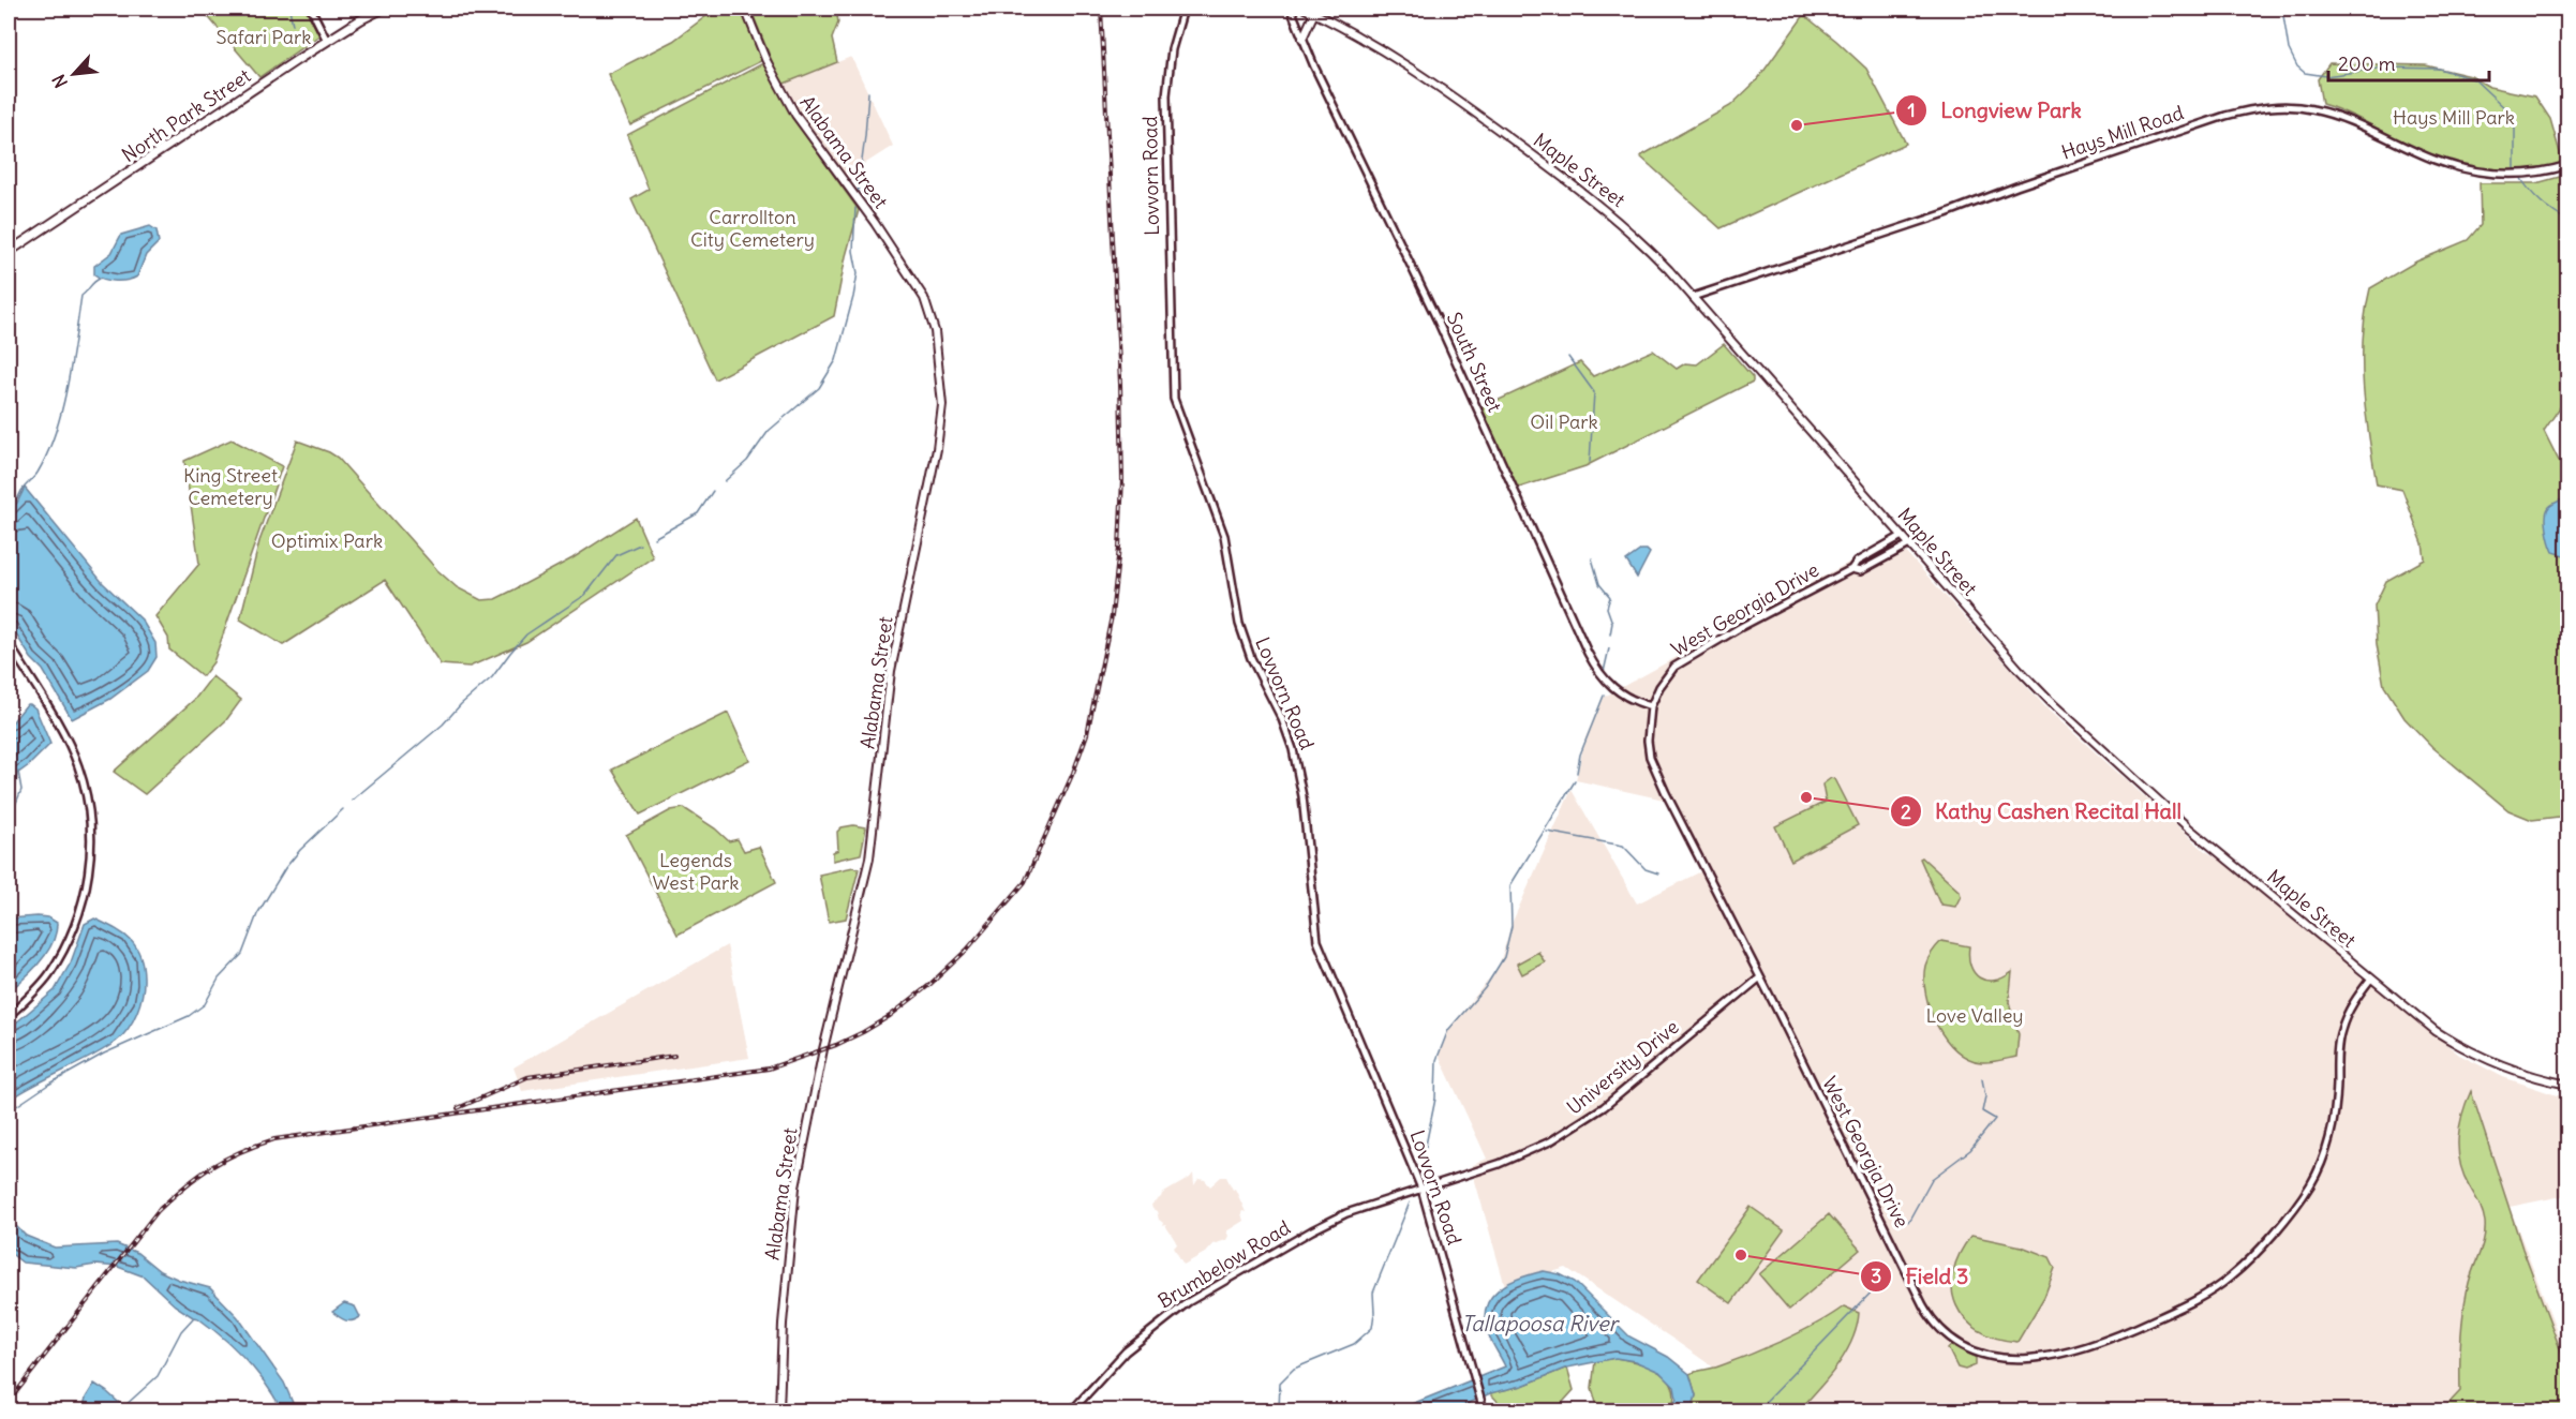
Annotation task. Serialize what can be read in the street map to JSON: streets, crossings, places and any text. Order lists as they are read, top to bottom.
{
  "streets": {
    "main road": ["North Park Street", "Alabama Street", "Maple Street"],
    "street": [
      "Hays Mill Road",
      "Lovvorn Road",
      "South Street",
      "West Georgia Drive",
      "University Drive",
      "Brumbelow Road"
    ]
  },
  "crossings": [
    ["Hays Mill Road", "Maple Street"],
    ["Maple Street", "West Georgia Drive"],
    ["Lovvorn Road", "University Drive"],
    ["Lovvorn Road", "Brumbelow Road"],
    ["South Street", "West Georgia Drive"],
    ["West Georgia Drive", "University Drive"],
    ["University Drive", "Brumbelow Road"]
  ],
  "water": ["Tallapoosa River"],
  "parks": [
    "Safari Park",
    "Hays Mill Park",
    "Carrollton City Cemetery",
    "Oil Park",
    "King Street Cemetery",
    "Optimix Park",
    "Legends West Park",
    "Love Valley"
  ],
  "places": ["Longview Park", "Kathy Cashen Recital Hall", "Field 3"],
  "scale_bar": "200 m",
  "north": "bottom left"
}
